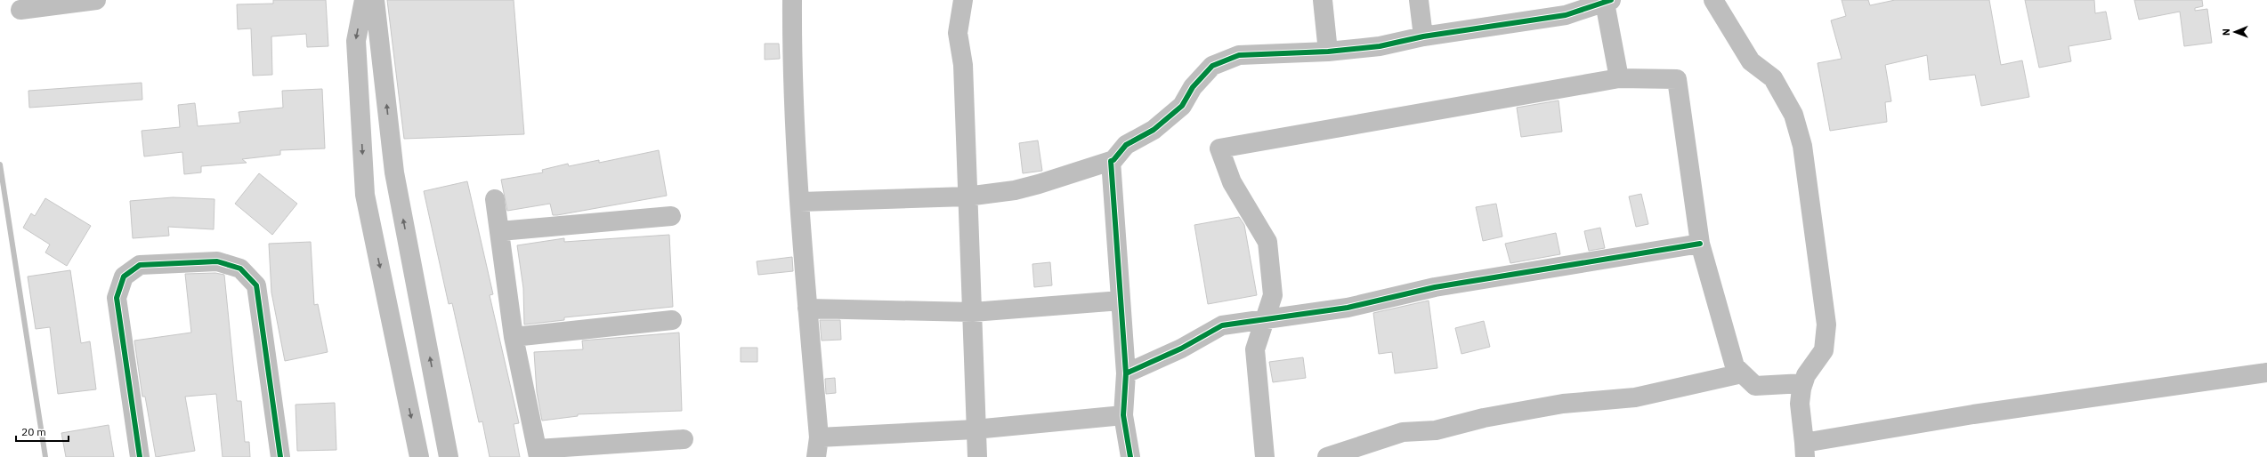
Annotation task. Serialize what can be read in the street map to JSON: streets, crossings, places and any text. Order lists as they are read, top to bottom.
{
  "scale_bar": "20 m",
  "north": "left"
}
